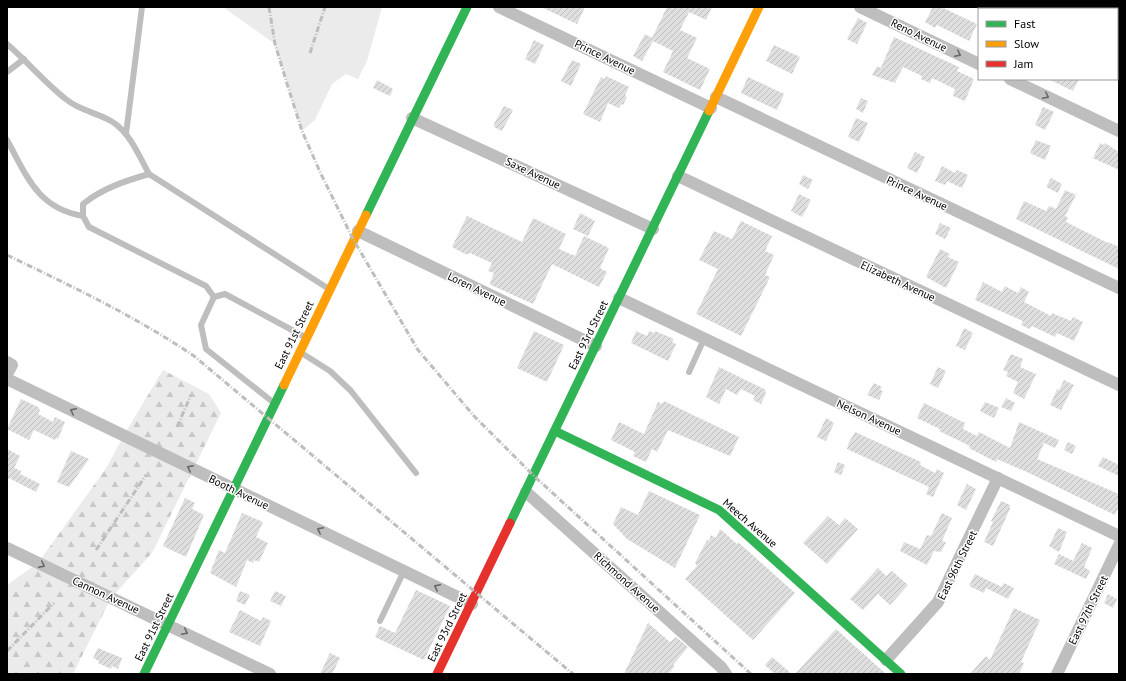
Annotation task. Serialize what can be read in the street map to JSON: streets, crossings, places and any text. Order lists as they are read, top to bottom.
{
  "streets": {
    "street": [
      "Reno Avenue",
      "Prince Avenue",
      "Saxe Avenue",
      "Elizabeth Avenue",
      "Loren Avenue",
      "East 91st Street",
      "East 93rd Street",
      "Nelson Avenue",
      "Booth Avenue",
      "Meech Avenue",
      "East 96th Street",
      "Richmond Avenue",
      "Cannon Avenue",
      "East 97th Street"
    ]
  },
  "crossings": [
    ["Prince Avenue", "East 93rd Street"],
    ["Saxe Avenue", "East 91st Street"],
    ["Saxe Avenue", "East 93rd Street"],
    ["Elizabeth Avenue", "East 93rd Street"],
    ["Loren Avenue", "East 91st Street"],
    ["Loren Avenue", "East 93rd Street"],
    ["East 91st Street", "Booth Avenue"],
    ["East 91st Street", "Cannon Avenue"],
    ["East 93rd Street", "Nelson Avenue"],
    ["East 93rd Street", "Booth Avenue"],
    ["East 93rd Street", "Meech Avenue"],
    ["East 93rd Street", "Richmond Avenue"],
    ["Nelson Avenue", "East 96th Street"],
    ["Meech Avenue", "East 96th Street"]
  ],
  "one_way": ["Reno Avenue", "Booth Avenue", "Cannon Avenue"],
  "legend": ["Fast", "Slow", "Jam"]
}
